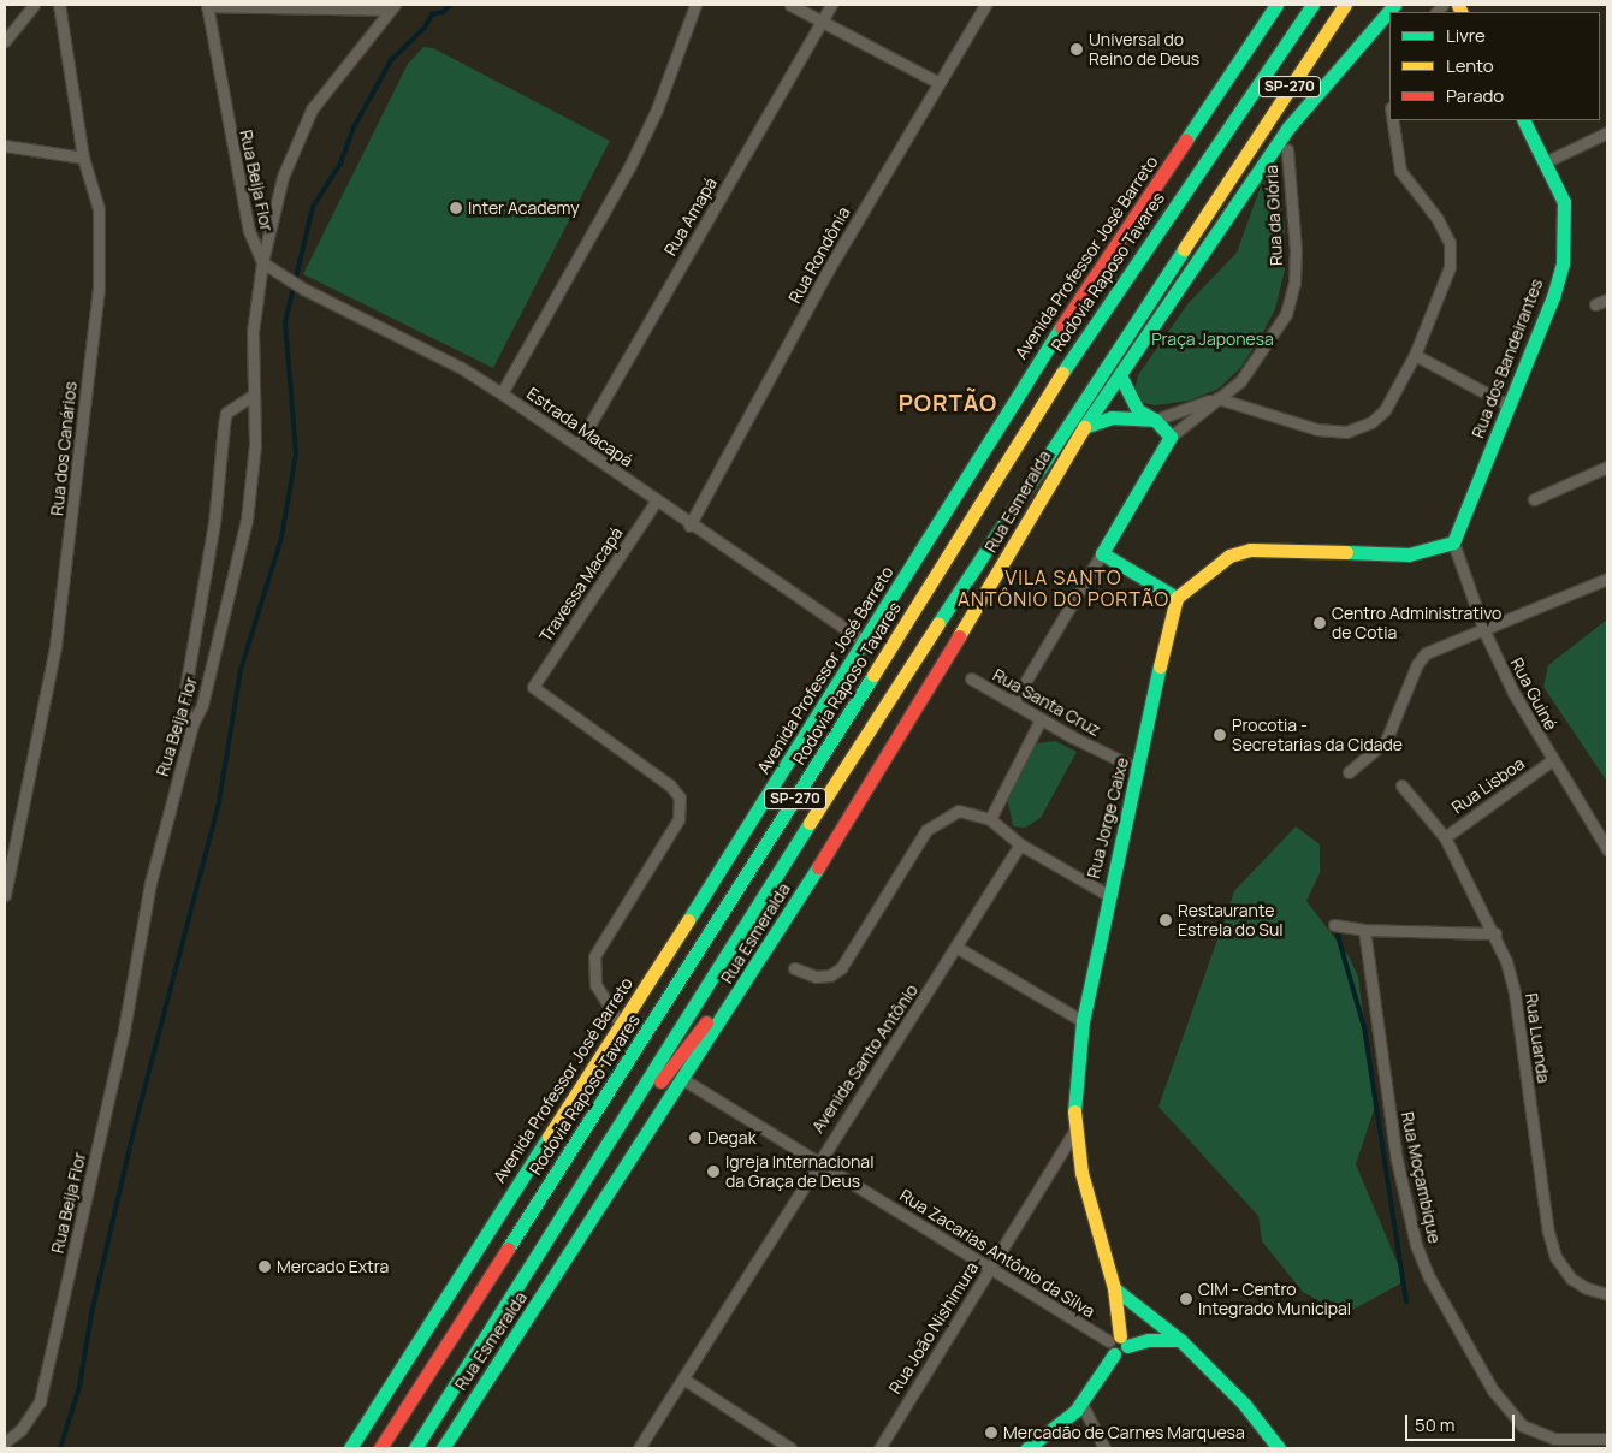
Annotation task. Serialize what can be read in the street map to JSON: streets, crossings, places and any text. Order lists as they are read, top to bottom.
{
  "streets": {
    "main road": [
      "SP-270",
      "Avenida Professor José Barreto",
      "Rodovia Raposo Tavares",
      "Rua dos Bandeirantes",
      "Rua Esmeralda",
      "Rua Jorge Caixe"
    ],
    "street": [
      "Rua Beija Flor",
      "Rua da Glória",
      "Rua Amapá",
      "Rua Rondônia",
      "Estrada Macapá",
      "Rua dos Canários",
      "Travessa Macapá",
      "Rua Guiné",
      "Rua Santa Cruz",
      "Rua Lisboa",
      "Rua Luanda",
      "Avenida Santo Antônio",
      "Rua Moçambique",
      "Rua Zacarias Antônio da Silva",
      "Rua João Nishimura"
    ]
  },
  "crossings": [
    ["Rua Beija Flor", "Estrada Macapá"],
    ["Rua Amapá", "Estrada Macapá"],
    ["Rua Rondônia", "Estrada Macapá"],
    ["Avenida Professor José Barreto", "Estrada Macapá"],
    ["Avenida Professor José Barreto", "Travessa Macapá"],
    ["Rua dos Bandeirantes", "Rua Guiné"],
    ["Estrada Macapá", "Travessa Macapá"],
    ["Rua Esmeralda", "Rua Zacarias Antônio da Silva"],
    ["Rua Guiné", "Rua Lisboa"],
    ["Rua Santa Cruz", "Rua Jorge Caixe"],
    ["Rua Lisboa", "Rua Luanda"],
    ["Rua Jorge Caixe", "Rua Zacarias Antônio da Silva"],
    ["Rua Jorge Caixe", "Rua João Nishimura"],
    ["Avenida Santo Antônio", "Rua Zacarias Antônio da Silva"],
    ["Rua Zacarias Antônio da Silva", "Rua João Nishimura"]
  ],
  "districts": ["PORTÃO", "VILA SANTO ANTÔNIO DO PORTÃO"],
  "parks": ["Praça Japonesa"],
  "places": [
    "Universal do Reino de Deus",
    "Inter Academy",
    "Centro Administrativo de Cotia",
    "Procotia - Secretarias da Cidade",
    "Restaurante Estrela do Sul",
    "Degak",
    "Igreja Internacional da Graça de Deus",
    "Mercado Extra",
    "CIM - Centro Integrado Municipal",
    "Mercadão de Carnes Marquesa"
  ],
  "legend": ["Livre", "Lento", "Parado"],
  "scale_bar": "50 m"
}
